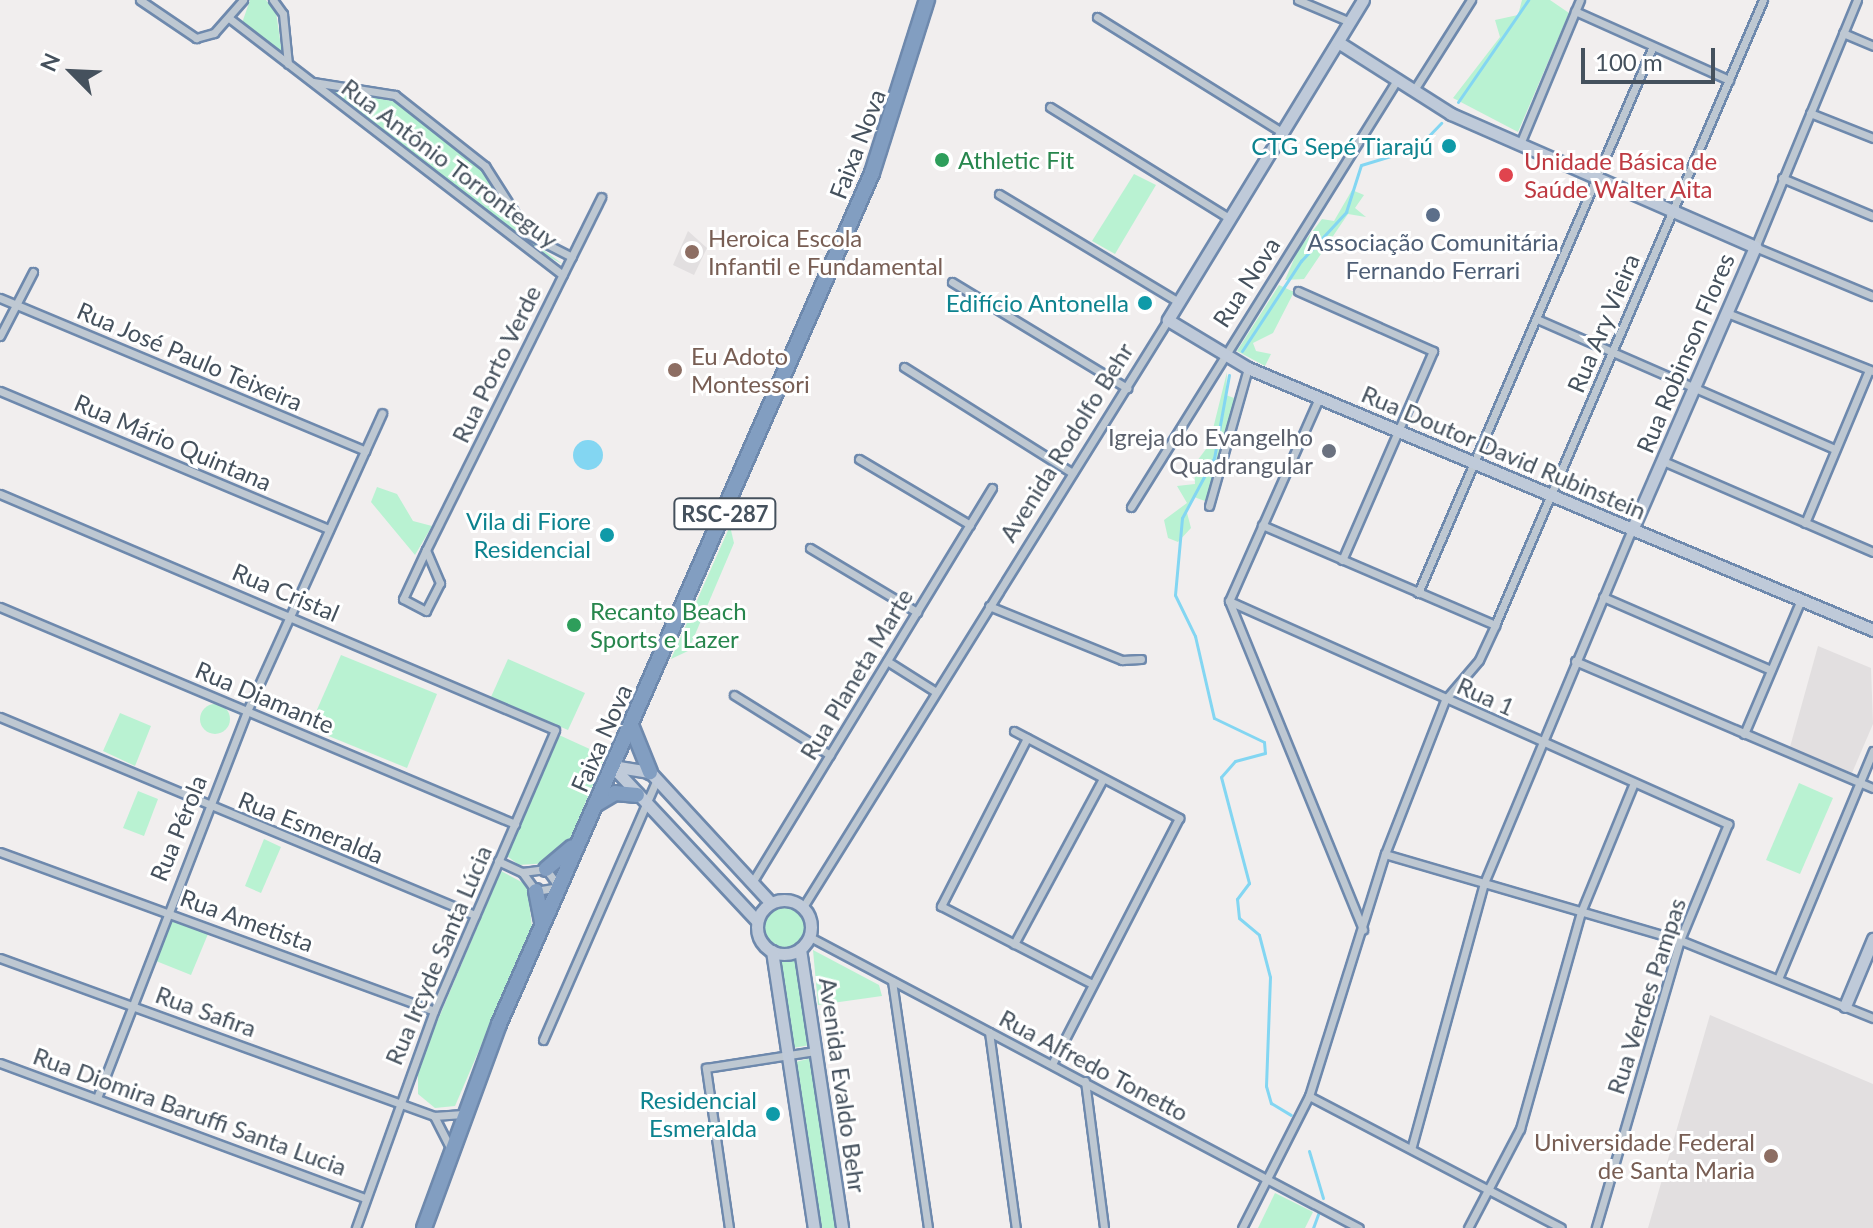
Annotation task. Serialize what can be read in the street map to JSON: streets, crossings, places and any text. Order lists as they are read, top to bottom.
{
  "streets": {
    "highway": ["Faixa Nova", "RSC-287"],
    "street": [
      "Rua Antônio Torronteguy",
      "Rua Nova",
      "Rua Ary Vieira",
      "Rua Robinson Flores",
      "Rua José Paulo Teixeira",
      "Rua Porto Verde",
      "Rua Mário Quintana",
      "Avenida Rodolfo Behr",
      "Rua Doutor David Rubinstein",
      "Rua Cristal",
      "Rua Planeta Marte",
      "Rua 1",
      "Rua Diamante",
      "Rua Esmeralda",
      "Rua Pérola",
      "Rua Ametista",
      "Rua Ircyde Santa Lúcia",
      "Rua Verdes Pampas",
      "Rua Safira",
      "Rua Alfredo Tonetto",
      "Avenida Evaldo Behr",
      "Rua Diomira Baruffi Santa Lucia"
    ]
  },
  "crossings": [
    ["Rua Antônio Torronteguy", "Rua Porto Verde"],
    ["Rua Nova", "Rua Doutor David Rubinstein"],
    ["Rua Ary Vieira", "Rua Doutor David Rubinstein"],
    ["Rua Ary Vieira", "Rua 1"],
    ["Rua Ary Vieira", "Rua Alfredo Tonetto"],
    ["Rua Robinson Flores", "Rua Doutor David Rubinstein"],
    ["Rua Robinson Flores", "Rua 1"],
    ["Rua José Paulo Teixeira", "Rua Pérola"],
    ["Rua Mário Quintana", "Rua Pérola"],
    ["Avenida Rodolfo Behr", "Rua Doutor David Rubinstein"],
    ["Avenida Rodolfo Behr", "Rua Alfredo Tonetto"],
    ["Avenida Rodolfo Behr", "Avenida Evaldo Behr"],
    ["Rua Cristal", "Rua Pérola"],
    ["Rua Cristal", "Rua Ircyde Santa Lúcia"],
    ["Rua 1", "Rua Verdes Pampas"],
    ["Rua Diamante", "Rua Pérola"],
    ["Rua Diamante", "Rua Ircyde Santa Lúcia"],
    ["Rua Esmeralda", "Rua Pérola"],
    ["Rua Esmeralda", "Rua Ircyde Santa Lúcia"],
    ["Rua Pérola", "Rua Ametista"],
    ["Rua Pérola", "Rua Safira"],
    ["Rua Pérola", "Rua Diomira Baruffi Santa Lucia"],
    ["Rua Ametista", "Rua Ircyde Santa Lúcia"],
    ["Rua Ircyde Santa Lúcia", "Rua Safira"],
    ["Rua Ircyde Santa Lúcia", "Rua Diomira Baruffi Santa Lucia"],
    ["Rua Alfredo Tonetto", "Avenida Evaldo Behr"]
  ],
  "places": [
    "CTG Sepé Tiarajú",
    "Athletic Fit",
    "Unidade Básica de Saúde Walter Aita",
    "Associação Comunitária Fernando Ferrari",
    "Heroica Escola Infantil e Fundamental",
    "Edifício Antonella",
    "Eu Adoto Montessori",
    "Igreja do Evangelho Quadrangular",
    "Vila di Fiore Residencial",
    "Recanto Beach Sports e Lazer",
    "Residencial Esmeralda",
    "Universidade Federal de Santa Maria"
  ],
  "scale_bar": "100 m",
  "north": "top left"
}
